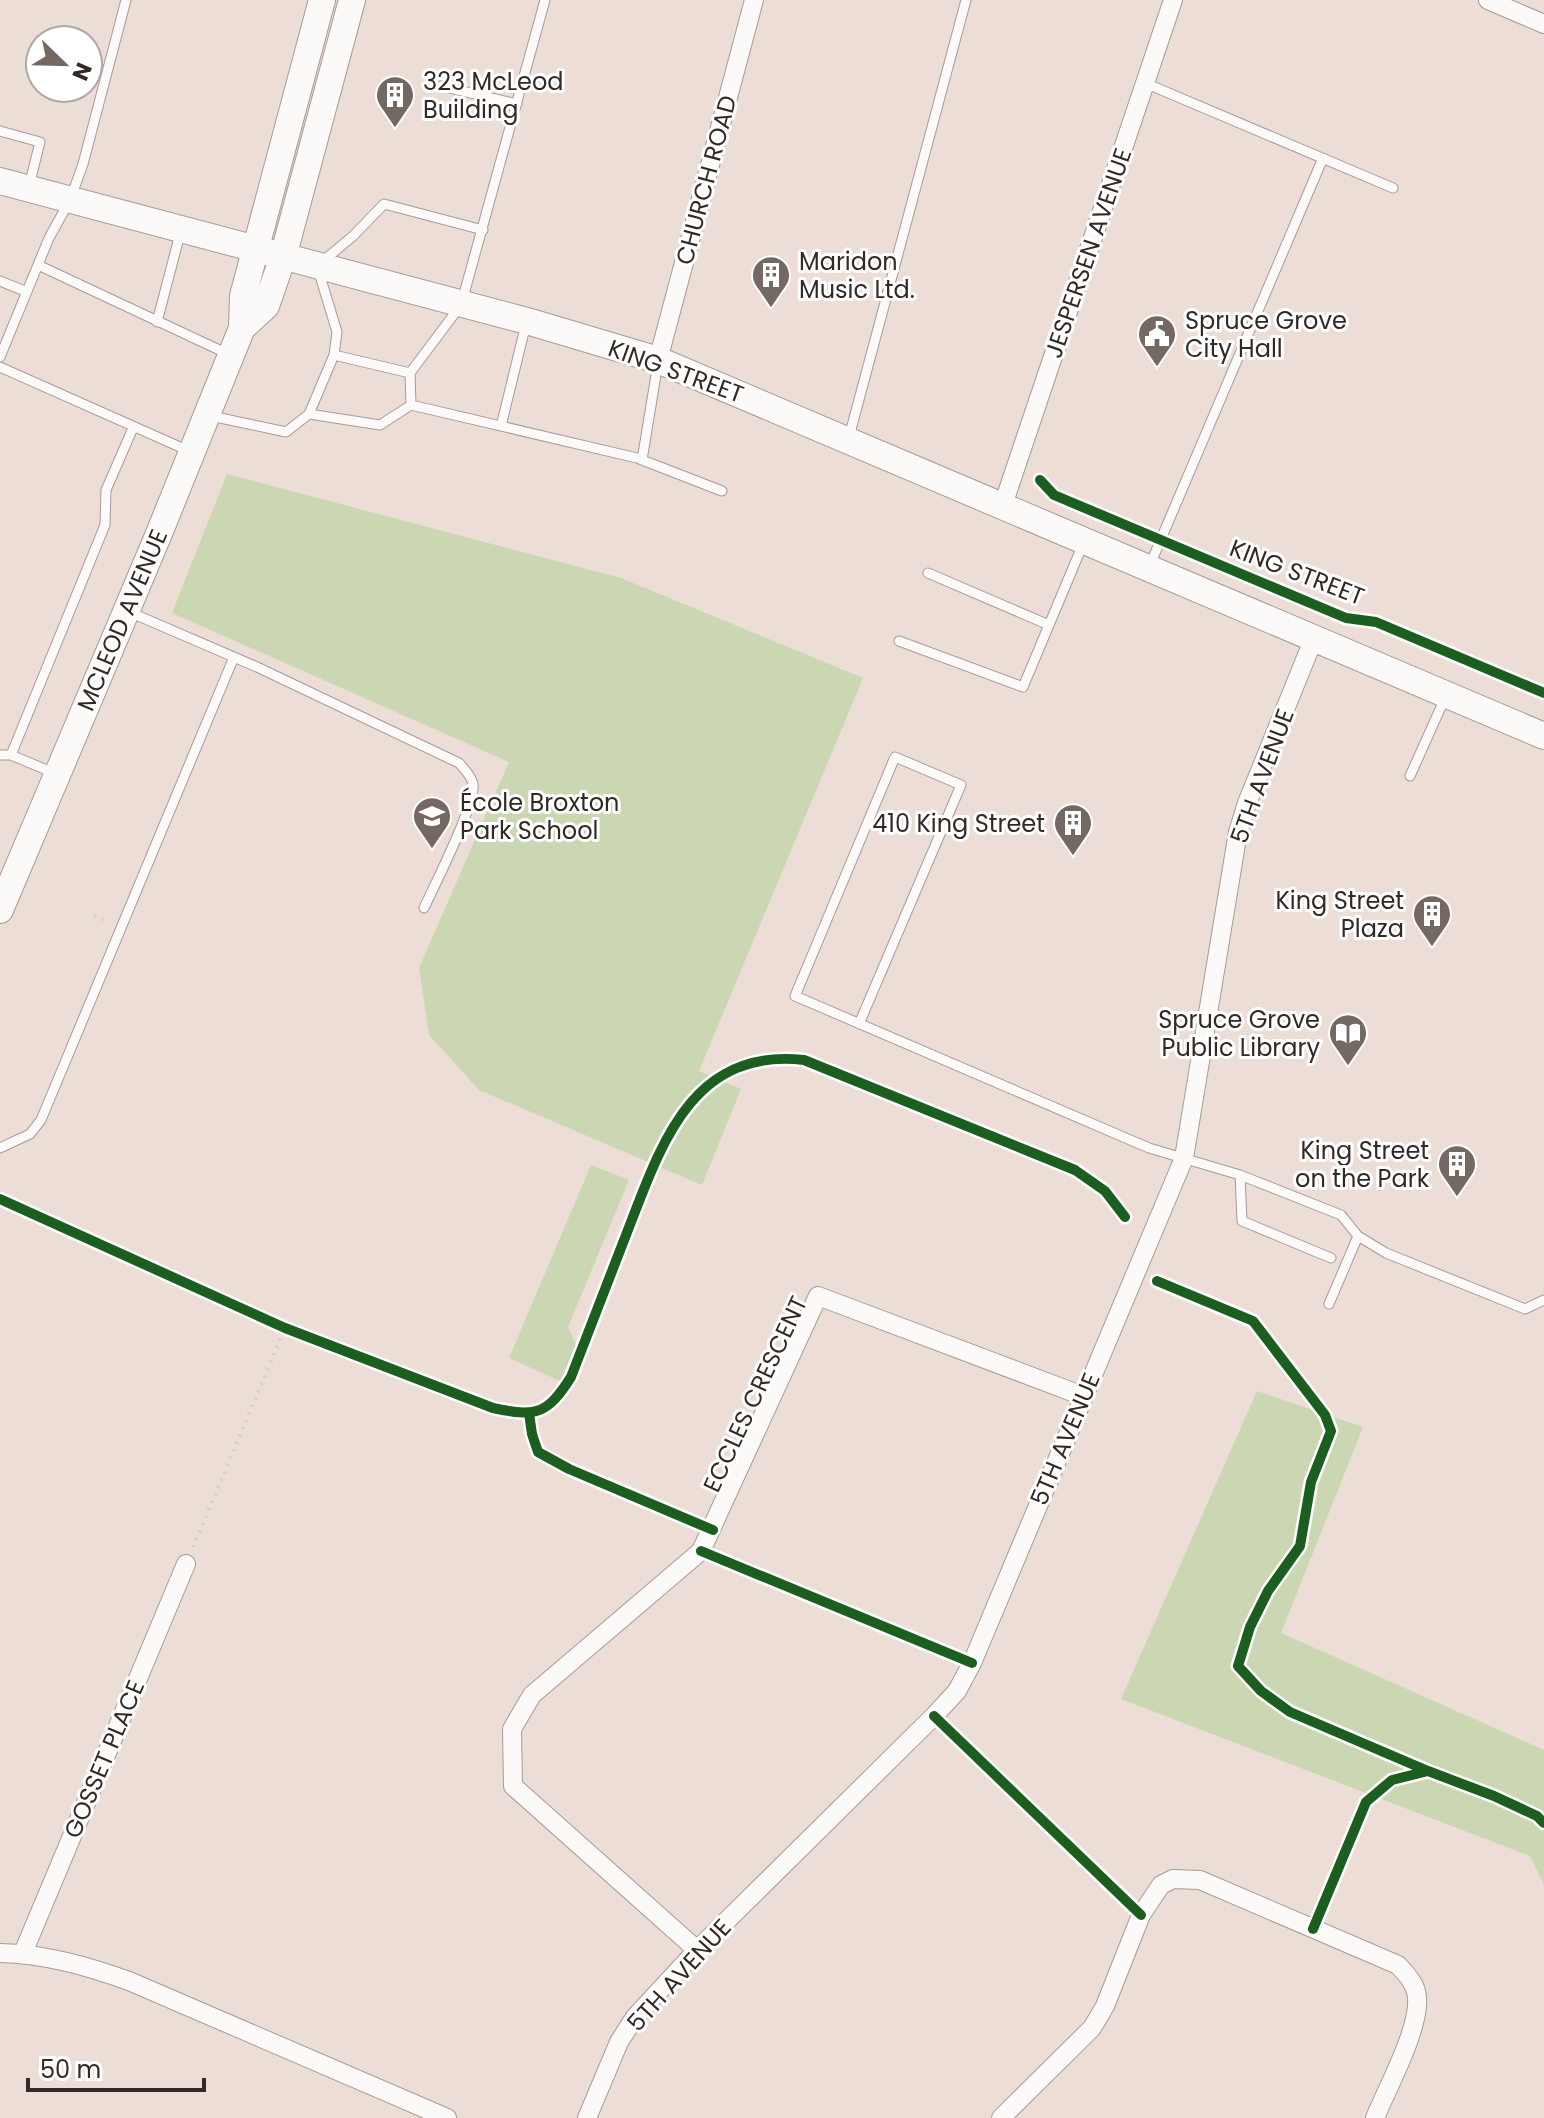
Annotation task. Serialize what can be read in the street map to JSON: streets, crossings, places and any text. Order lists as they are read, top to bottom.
{
  "streets": {
    "street": [
      "CHURCH ROAD",
      "JESPERSEN AVENUE",
      "KING STREET",
      "MCLEOD AVENUE",
      "5TH AVENUE",
      "ECCLES CRESCENT",
      "GOSSET PLACE"
    ]
  },
  "crossings": [
    ["CHURCH ROAD", "KING STREET"],
    ["JESPERSEN AVENUE", "KING STREET"],
    ["KING STREET", "MCLEOD AVENUE"],
    ["KING STREET", "5TH AVENUE"],
    ["5TH AVENUE", "ECCLES CRESCENT"]
  ],
  "places": {
    "building": [
      "323 McLeod Building",
      "Maridon Music Ltd.",
      "410 King Street",
      "King Street Plaza",
      "King Street on the Park"
    ],
    "public building": ["Spruce Grove City Hall"],
    "school or university": ["École Broxton Park School"],
    "library": ["Spruce Grove Public Library"]
  },
  "scale_bar": "50 m",
  "north": "bottom right"
}
